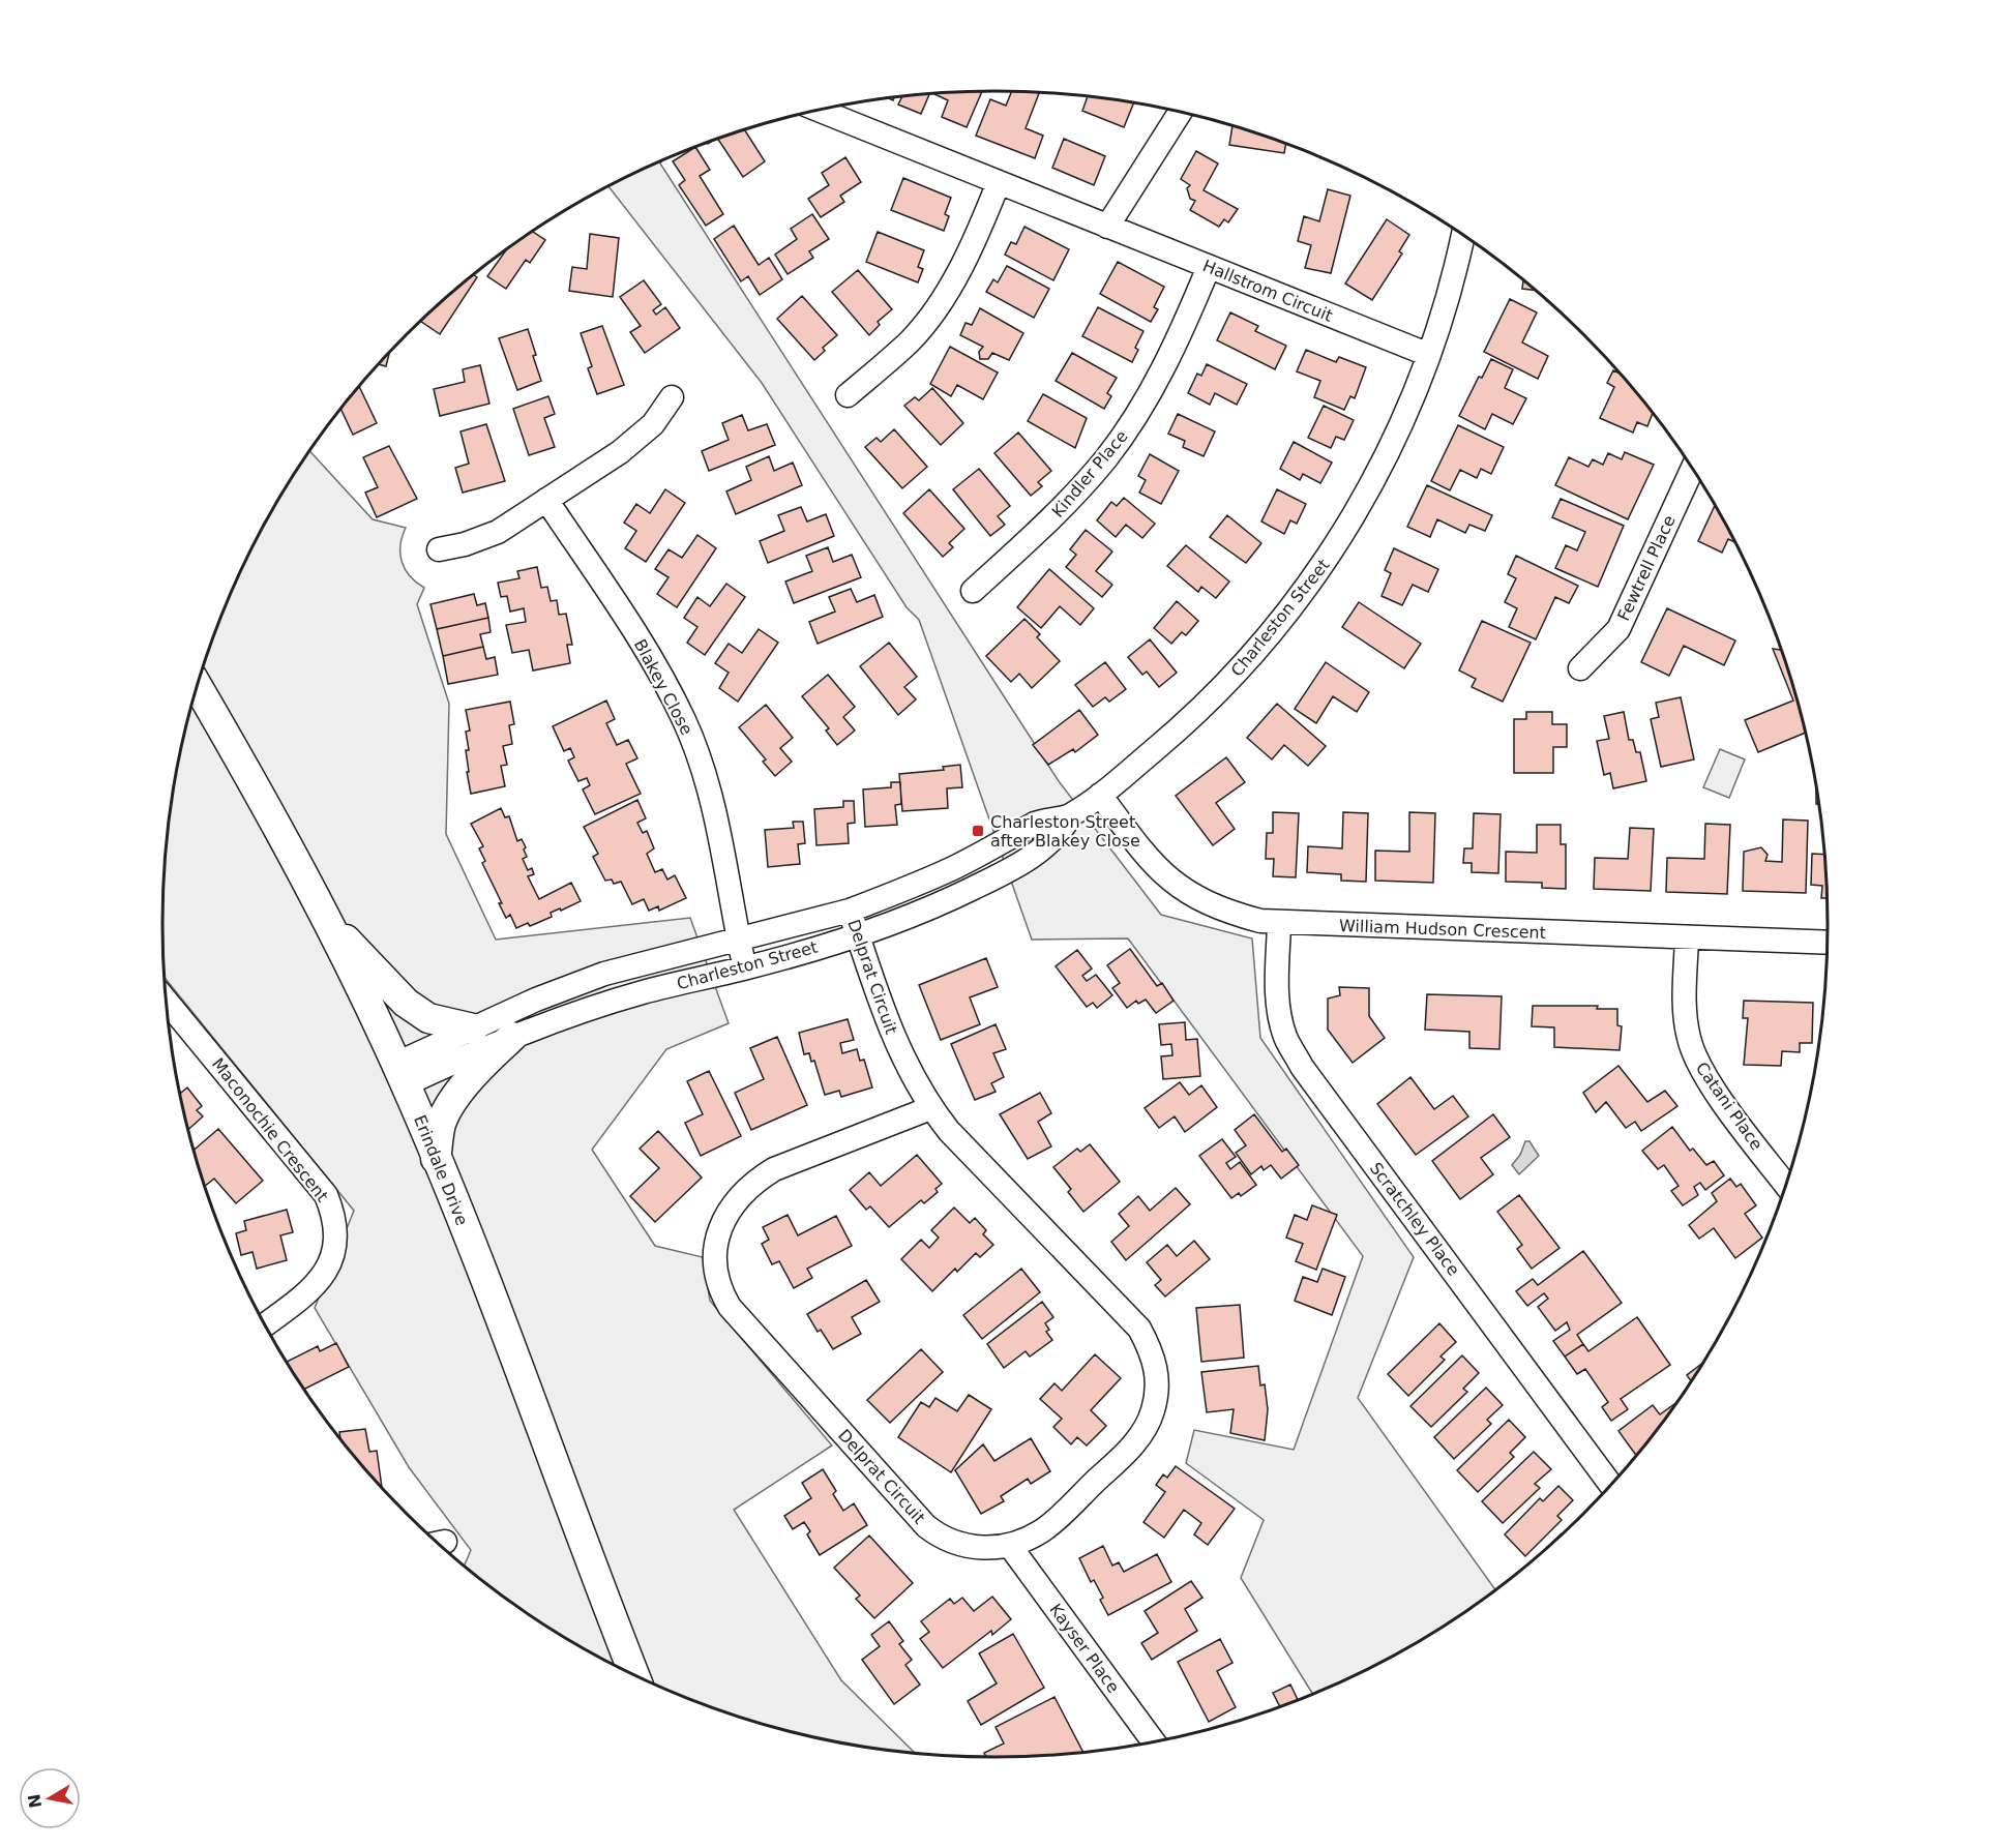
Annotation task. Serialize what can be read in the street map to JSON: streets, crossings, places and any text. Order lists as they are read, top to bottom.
{
  "streets": {
    "main road": ["Erindale Drive"],
    "street": [
      "Hallstrom Circuit",
      "Kindler Place",
      "Fewtrell Place",
      "Charleston Street",
      "Blakey Close",
      "William Hudson Crescent",
      "Delprat Circuit",
      "Catani Place",
      "Maconochie Crescent",
      "Scratchley Place",
      "Kayser Place"
    ]
  },
  "crossings": [
    ["Hallstrom Circuit", "Kindler Place"],
    ["Hallstrom Circuit", "Charleston Street"],
    ["Charleston Street", "Blakey Close"],
    ["Charleston Street", "William Hudson Crescent"],
    ["Charleston Street", "Delprat Circuit"],
    ["Charleston Street", "Erindale Drive"],
    ["William Hudson Crescent", "Catani Place"],
    ["William Hudson Crescent", "Scratchley Place"],
    ["Delprat Circuit", "Kayser Place"]
  ],
  "places": {
    "transit": ["Charleston Street after Blakey Close"]
  },
  "north": "left"
}
